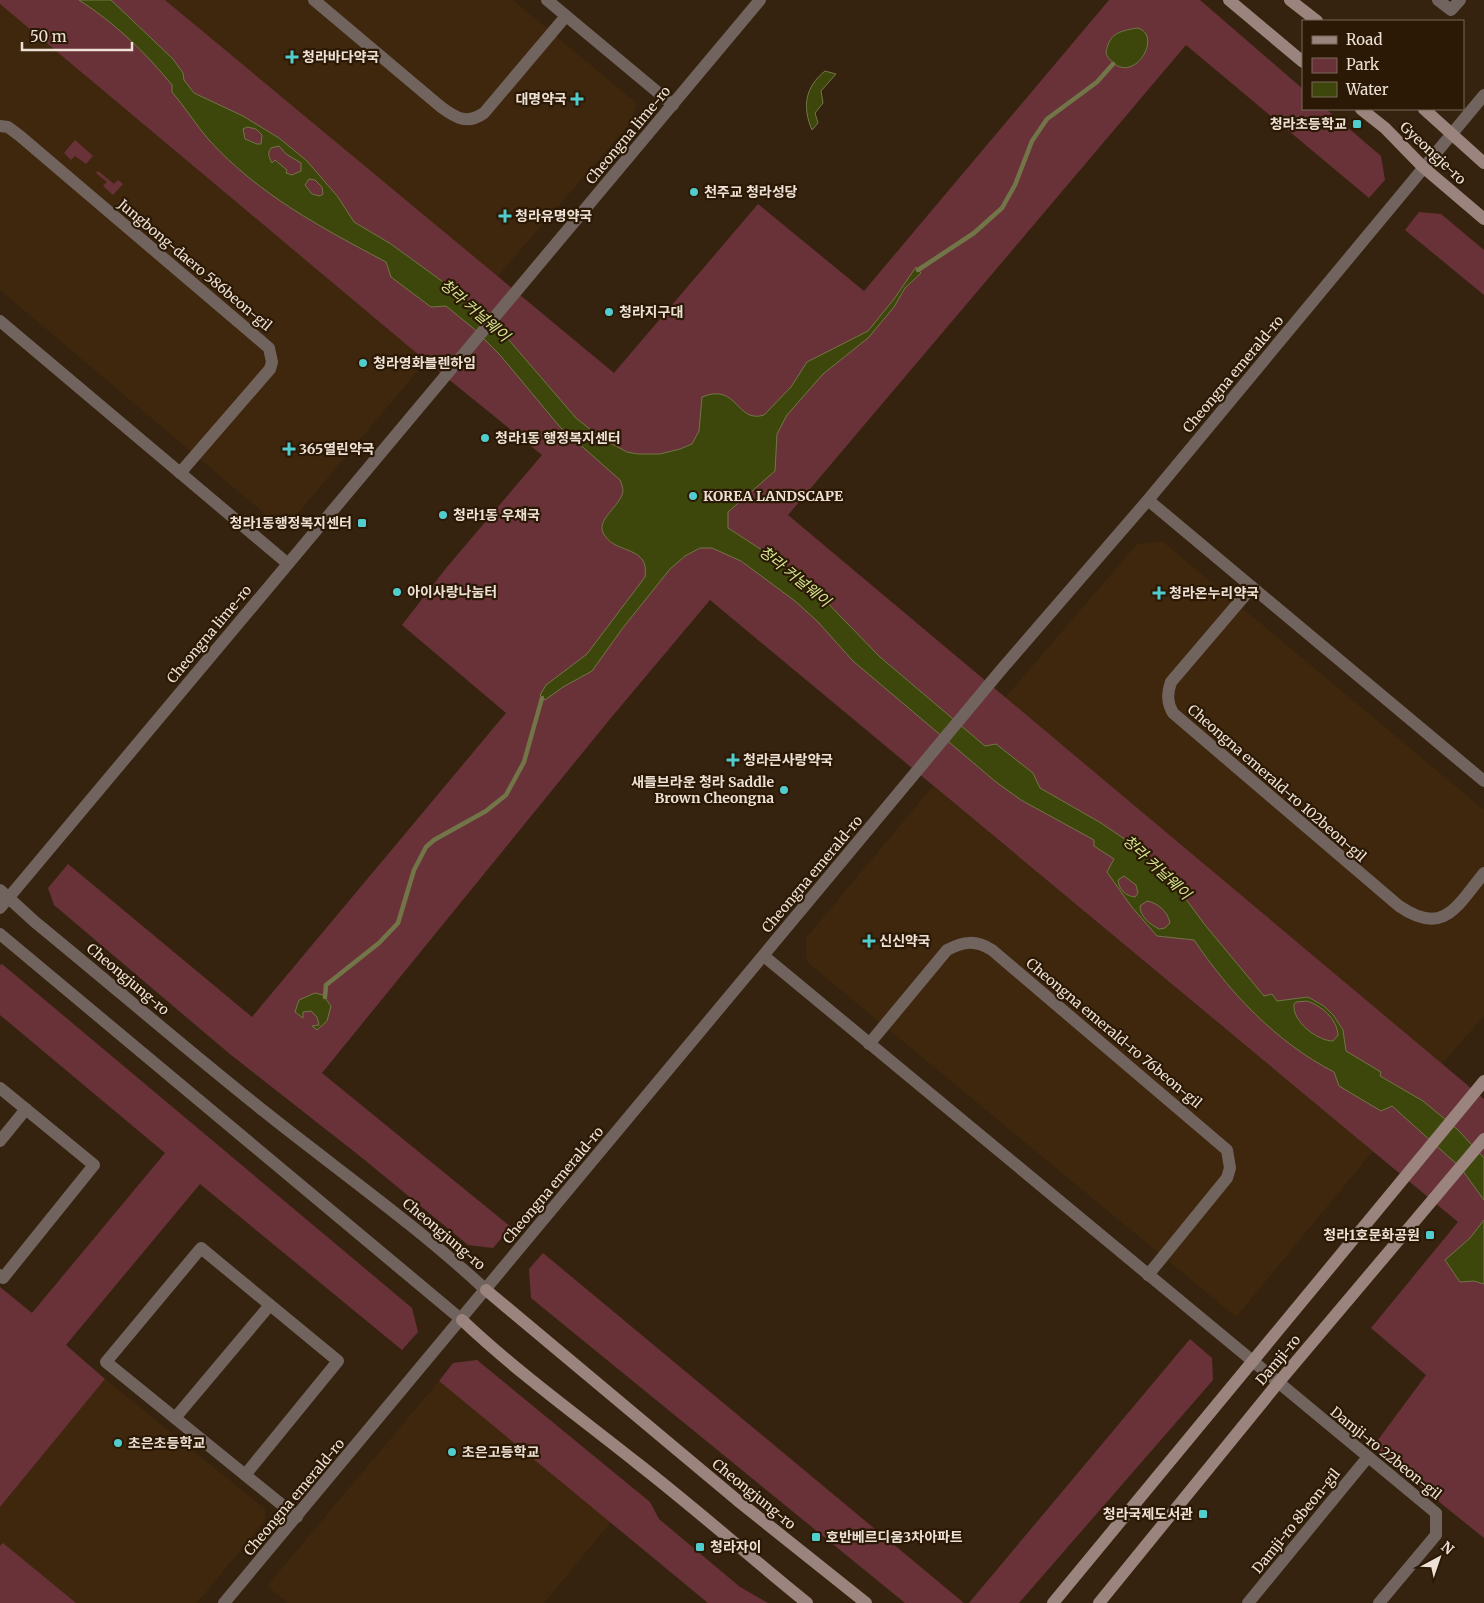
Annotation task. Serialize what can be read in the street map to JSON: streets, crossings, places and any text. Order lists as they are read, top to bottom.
{
  "streets": {
    "main road": ["Gyeongje-ro", "Cheongjung-ro", "Damji-ro"],
    "street": [
      "Cheongna lime-ro",
      "Jungbong-daero 586beon-gil",
      "Cheongna emerald-ro",
      "Cheongna emerald-ro 102beon-gil",
      "Cheongna emerald-ro 76beon-gil",
      "Damji-ro 22beon-gil",
      "Damji-ro 8beon-gil"
    ]
  },
  "crossings": [
    ["Cheongna lime-ro", "Cheongjung-ro"],
    ["Gyeongje-ro", "Cheongna emerald-ro"],
    ["Cheongna emerald-ro", "Cheongjung-ro"],
    ["Damji-ro", "Damji-ro 22beon-gil"],
    ["Damji-ro 22beon-gil", "Damji-ro 8beon-gil"]
  ],
  "water": ["청라 커널웨이"],
  "places": {
    "health": [
      "청라바다약국",
      "대명약국",
      "청라유명약국",
      "365열린약국",
      "청라온누리약국",
      "청라큰사랑약국",
      "신신약국"
    ],
    "transit": [
      "청라초등학교",
      "청라1동행정복지센터",
      "청라1호문화공원",
      "청라국제도서관",
      "호반베르디움3차아파트",
      "청라자이"
    ],
    "other": [
      "천주교 청라성당",
      "청라지구대",
      "청라영화블렌하임",
      "청라1동 행정복지센터",
      "KOREA LANDSCAPE",
      "청라1동 우채국",
      "아이사랑나눔터",
      "새들브라운 청라 Saddle Brown Cheongna",
      "초은초등학교",
      "초은고등학교"
    ]
  },
  "legend": ["Road", "Park", "Water"],
  "scale_bar": "50 m",
  "north": "top right"
}
